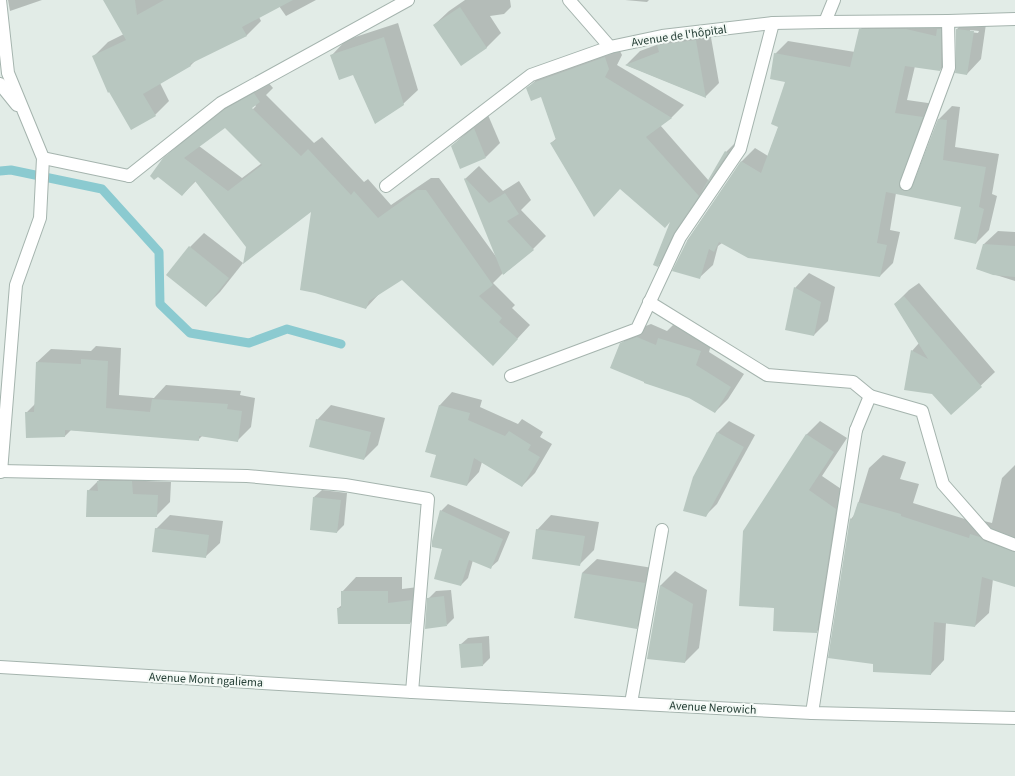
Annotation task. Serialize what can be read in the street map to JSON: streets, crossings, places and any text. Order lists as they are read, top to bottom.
{
  "streets": {
    "street": ["Avenue de l'hôpital", "Avenue Mont ngaliema", "Avenue Nerowich"]
  },
  "crossings": [
    ["Avenue Mont ngaliema", "Avenue Nerowich"]
  ]
}
